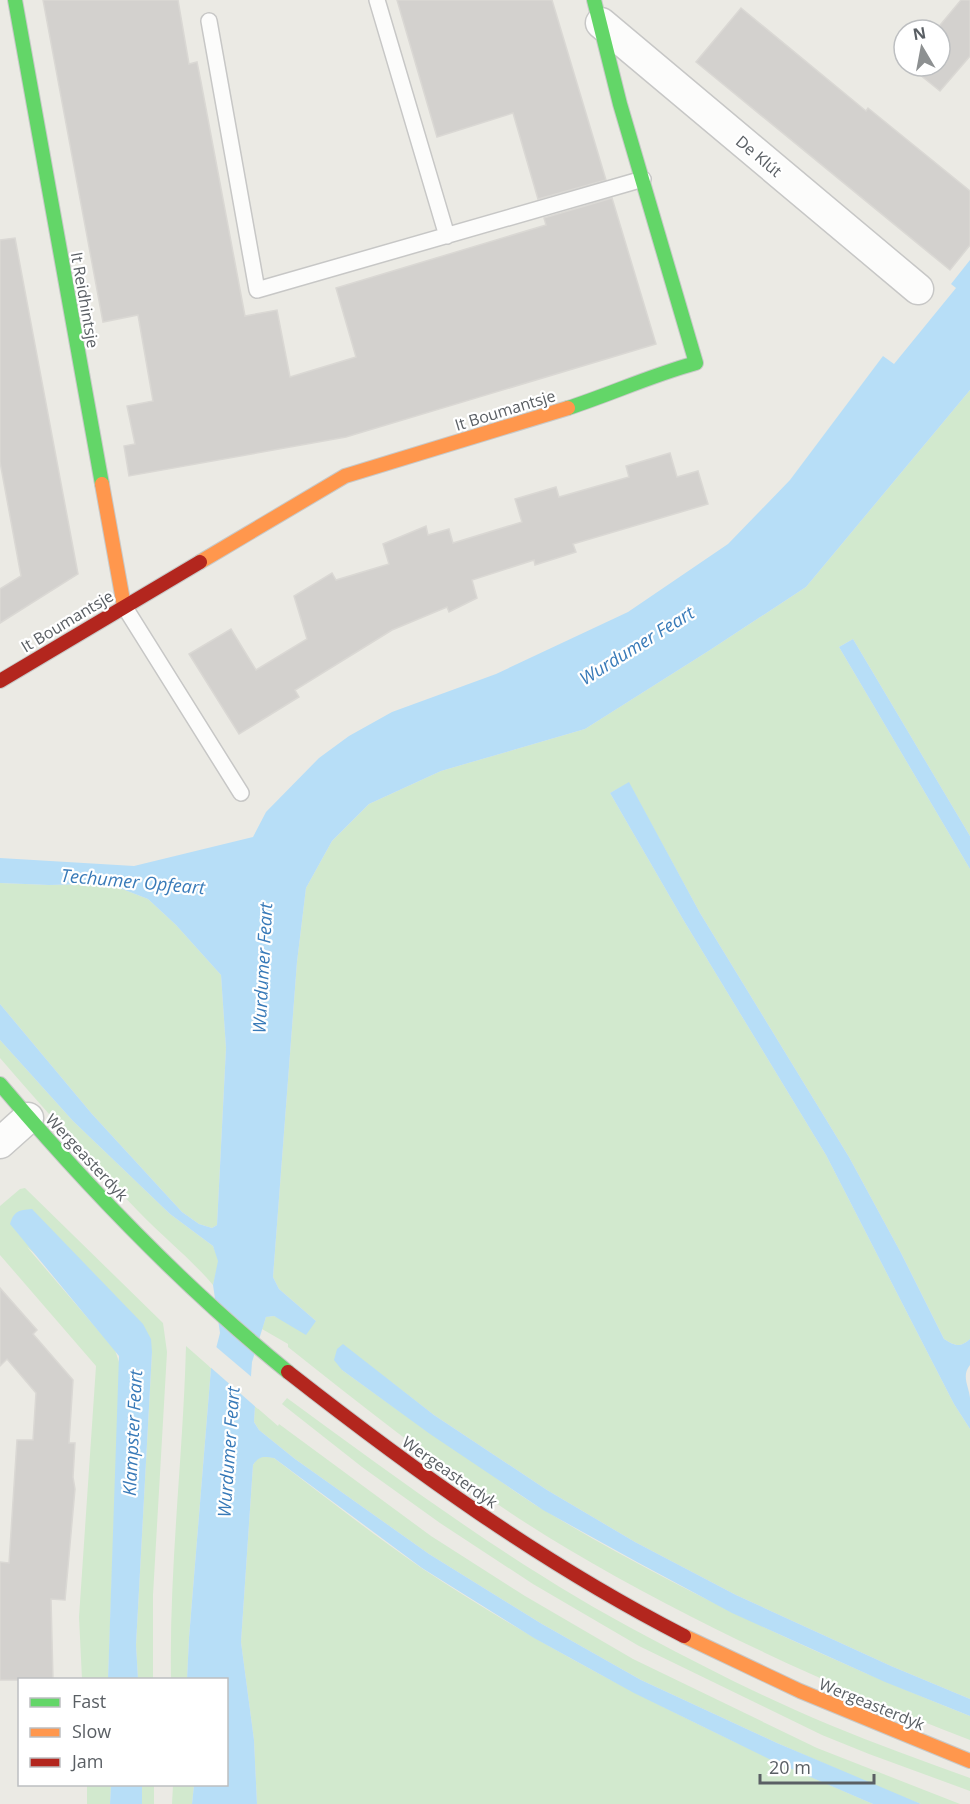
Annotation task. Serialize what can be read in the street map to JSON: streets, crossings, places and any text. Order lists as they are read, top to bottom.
{
  "streets": {
    "street": [
      "De Klút",
      "It Reidhintsje",
      "It Boumantsje",
      "Wergeasterdyk"
    ]
  },
  "crossings": [
    ["De Klút", "It Boumantsje"],
    ["It Reidhintsje", "It Boumantsje"]
  ],
  "water": ["Wurdumer Feart", "Techumer Opfeart", "Klampster Feart"],
  "legend": ["Fast", "Slow", "Jam"],
  "scale_bar": "20 m",
  "north": "top"
}
